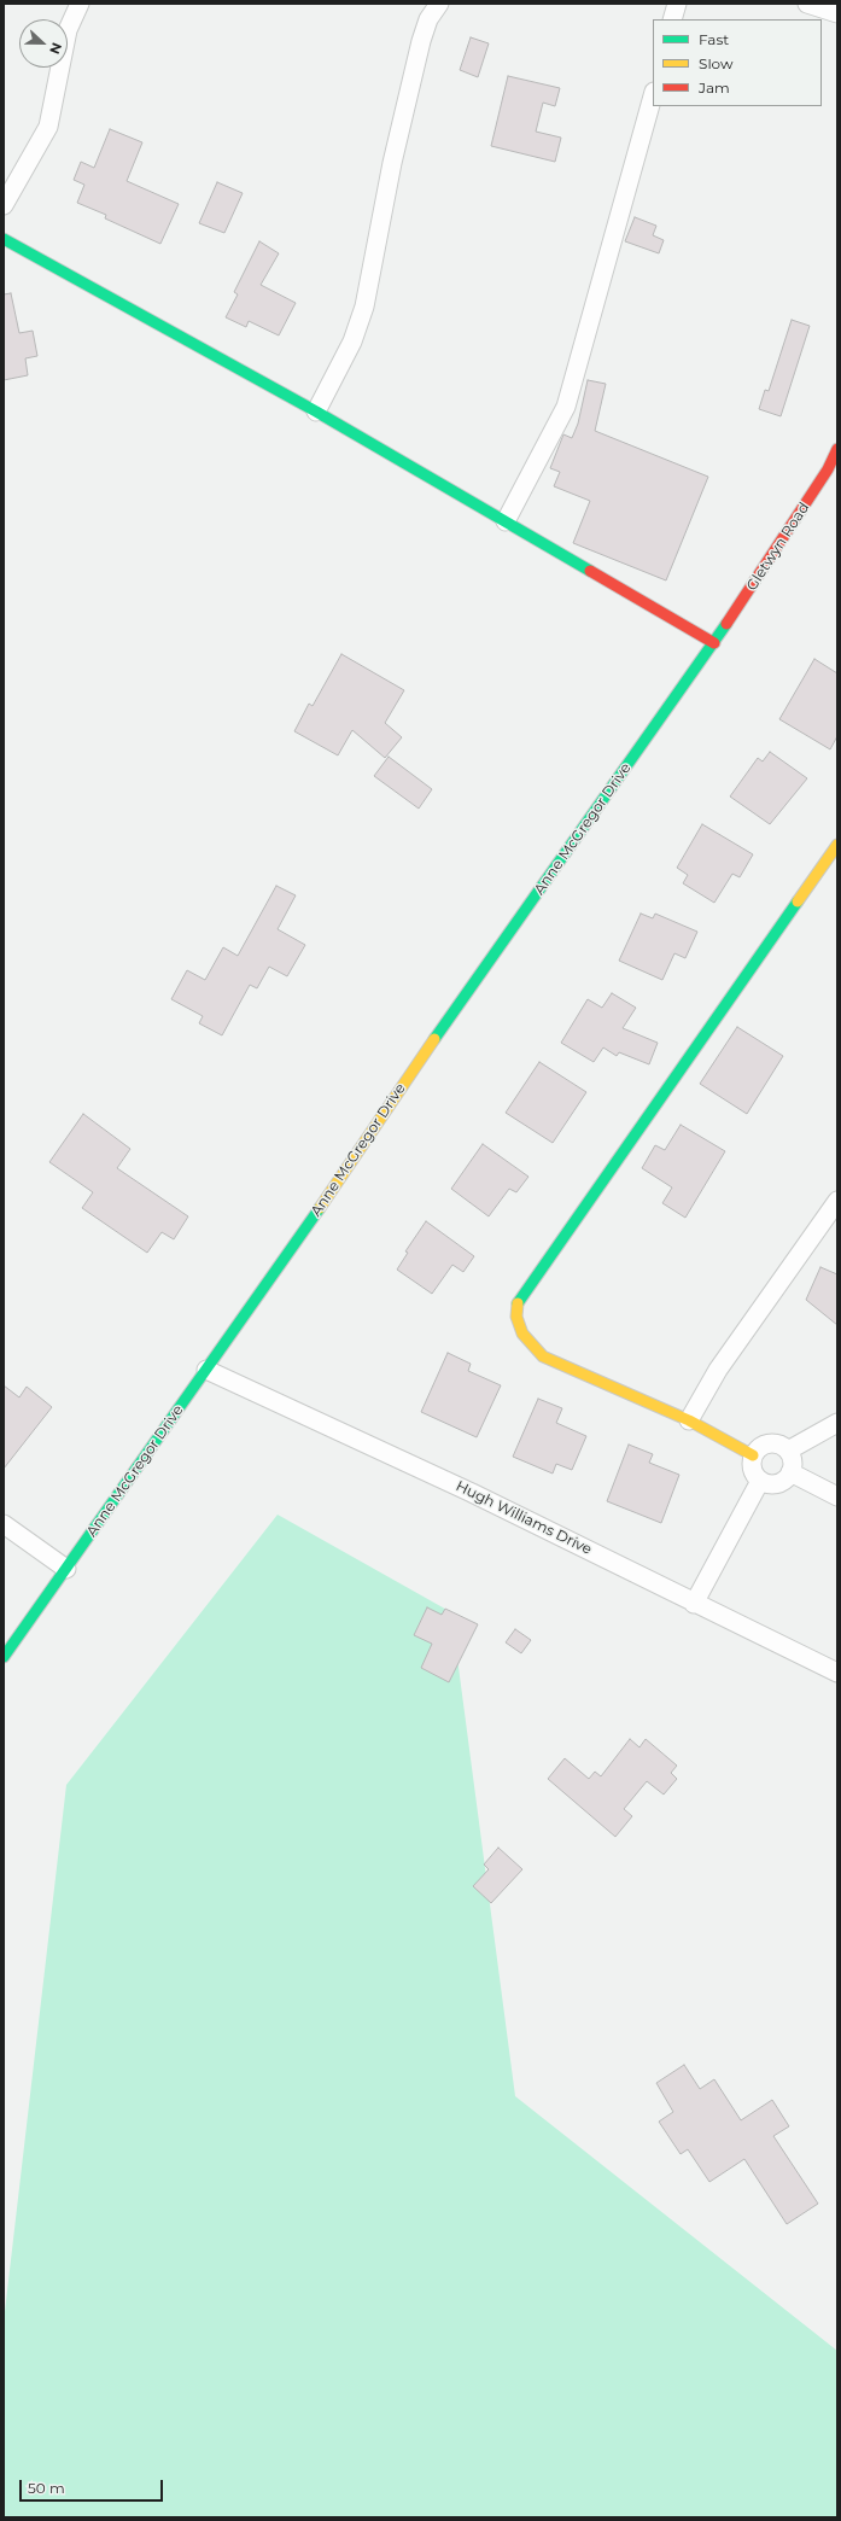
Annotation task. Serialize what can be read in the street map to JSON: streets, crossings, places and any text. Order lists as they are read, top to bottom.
{
  "streets": {
    "street": ["Gletwyn Road", "Anne McGregor Drive", "Hugh Williams Drive"]
  },
  "crossings": [
    ["Gletwyn Road", "Anne McGregor Drive"],
    ["Anne McGregor Drive", "Hugh Williams Drive"]
  ],
  "legend": ["Fast", "Slow", "Jam"],
  "scale_bar": "50 m",
  "north": "right"
}
